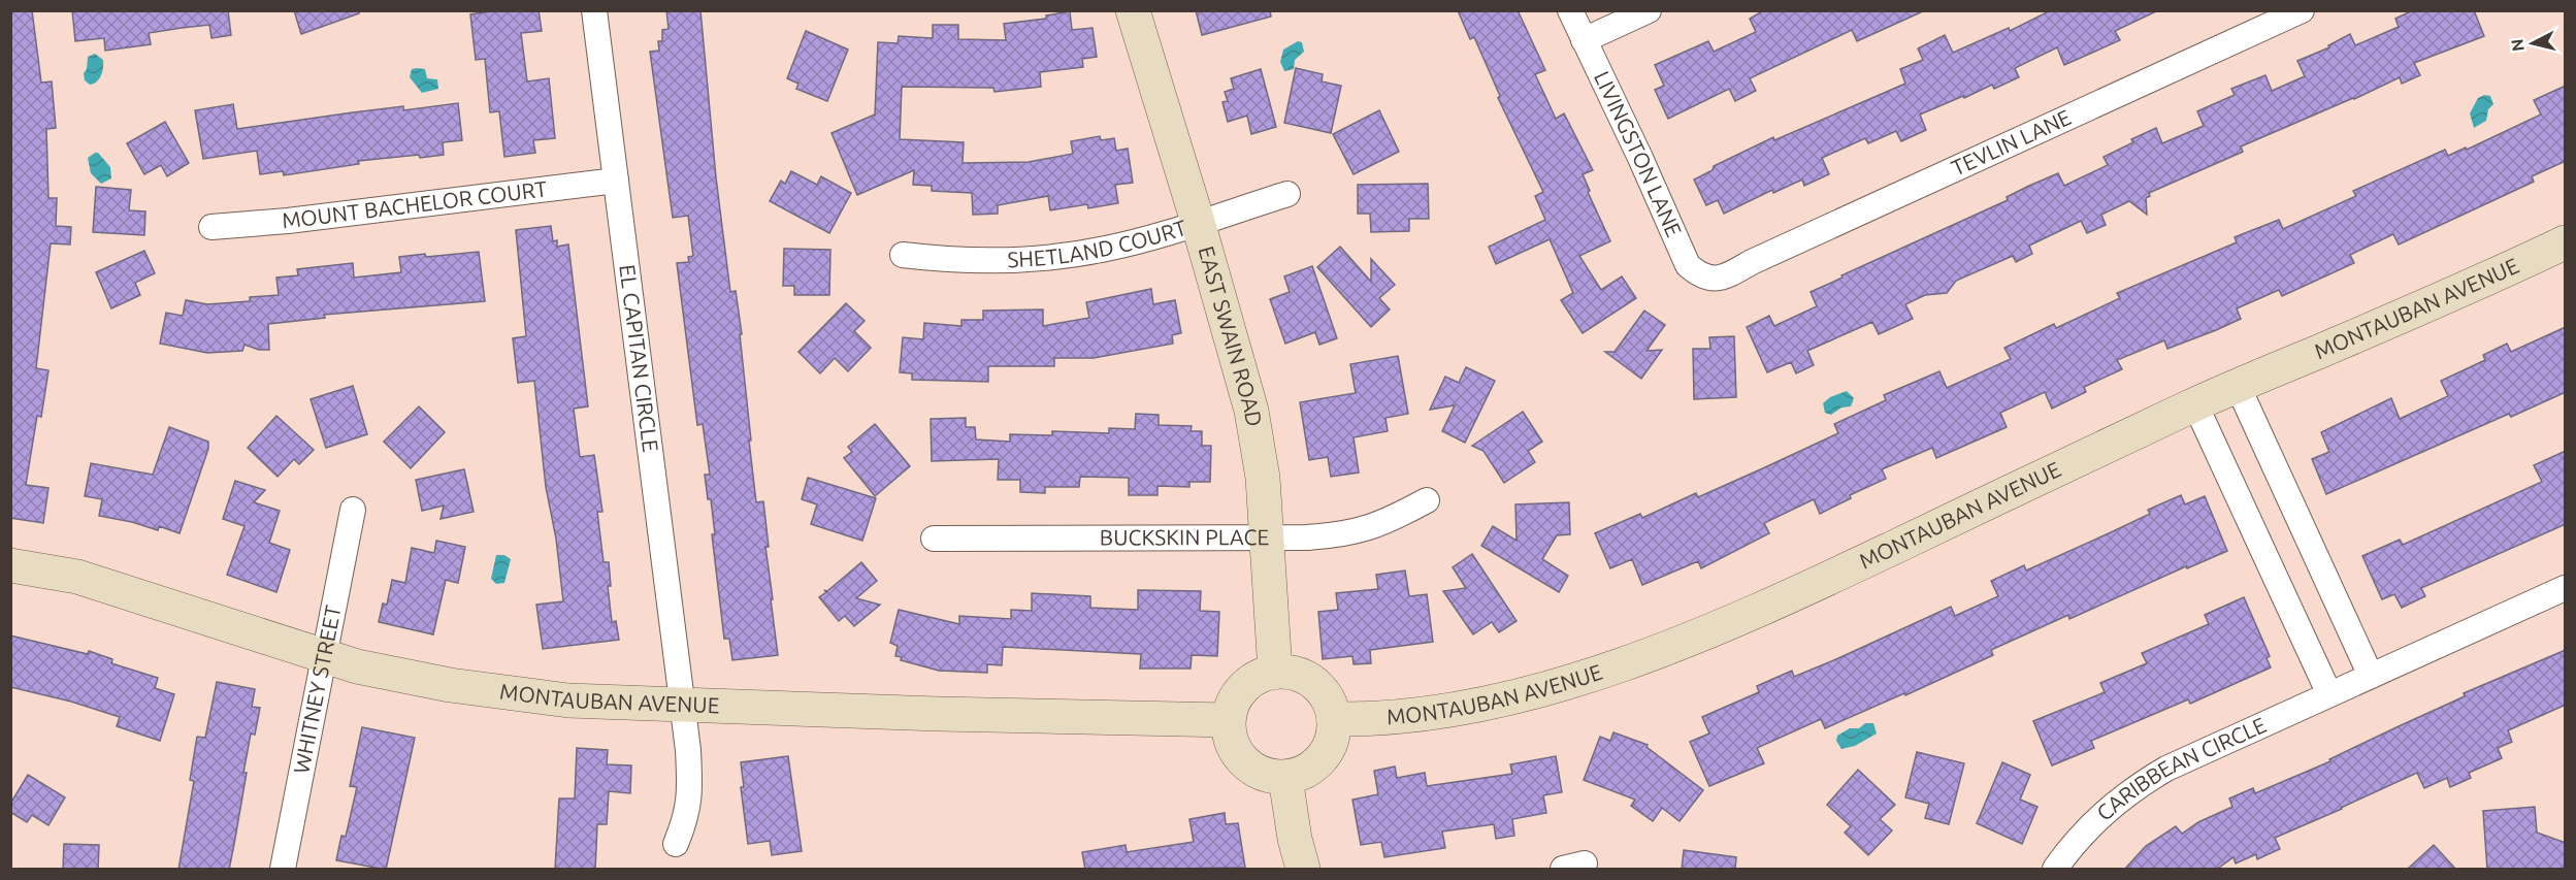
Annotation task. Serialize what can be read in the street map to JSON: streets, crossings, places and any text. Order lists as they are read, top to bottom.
{
  "streets": {
    "street": [
      "TEVLIN LANE",
      "LIVINGSTON LANE",
      "MOUNT BACHELOR COURT",
      "SHETLAND COURT",
      "MONTAUBAN AVENUE",
      "EAST SWAIN ROAD",
      "EL CAPITAN CIRCLE",
      "BUCKSKIN PLACE",
      "WHITNEY STREET",
      "CARIBBEAN CIRCLE"
    ]
  },
  "crossings": [
    ["TEVLIN LANE", "LIVINGSTON LANE"],
    ["MOUNT BACHELOR COURT", "EL CAPITAN CIRCLE"],
    ["SHETLAND COURT", "EAST SWAIN ROAD"],
    ["MONTAUBAN AVENUE", "EAST SWAIN ROAD"],
    ["MONTAUBAN AVENUE", "EL CAPITAN CIRCLE"],
    ["MONTAUBAN AVENUE", "WHITNEY STREET"],
    ["EAST SWAIN ROAD", "BUCKSKIN PLACE"]
  ],
  "north": "left"
}
